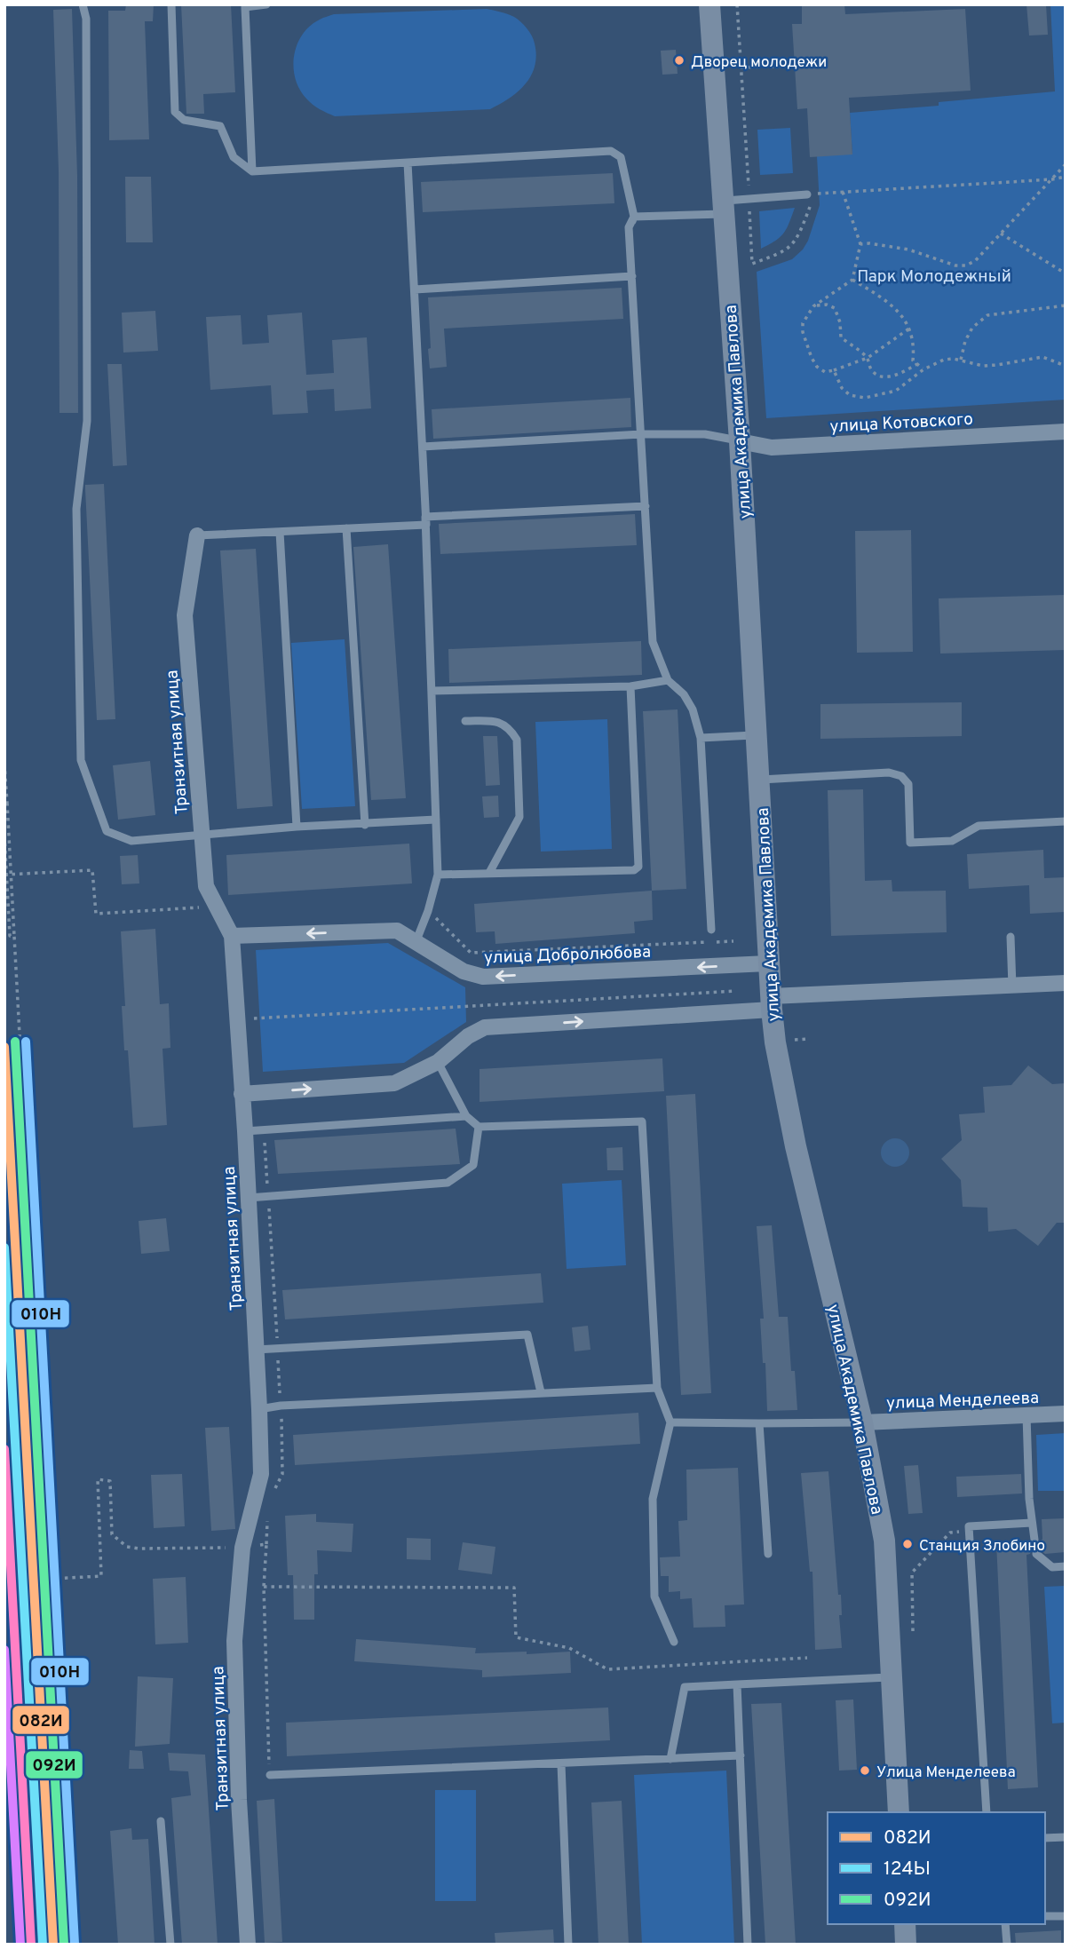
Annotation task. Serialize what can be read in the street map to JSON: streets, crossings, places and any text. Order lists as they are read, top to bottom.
{
  "streets": {
    "main road": ["улица Академика Павлова"],
    "street": [
      "улица Котовского",
      "Транзитная улица",
      "улица Добролюбова",
      "улица Менделеева"
    ]
  },
  "crossings": [
    ["улица Академика Павлова", "улица Котовского"],
    ["улица Академика Павлова", "улица Добролюбова"],
    ["улица Академика Павлова", "улица Менделеева"],
    ["Транзитная улица", "улица Добролюбова"]
  ],
  "parks": ["Парк Молодежный"],
  "places": ["Дворец молодежи", "Станция Злобино", "Улица Менделеева"],
  "lines": [
    "transit line 092И",
    "transit line 010Н",
    "transit line 082И",
    "transit line 124Ы"
  ],
  "legend": ["082И", "124Ы", "092И"]
}
